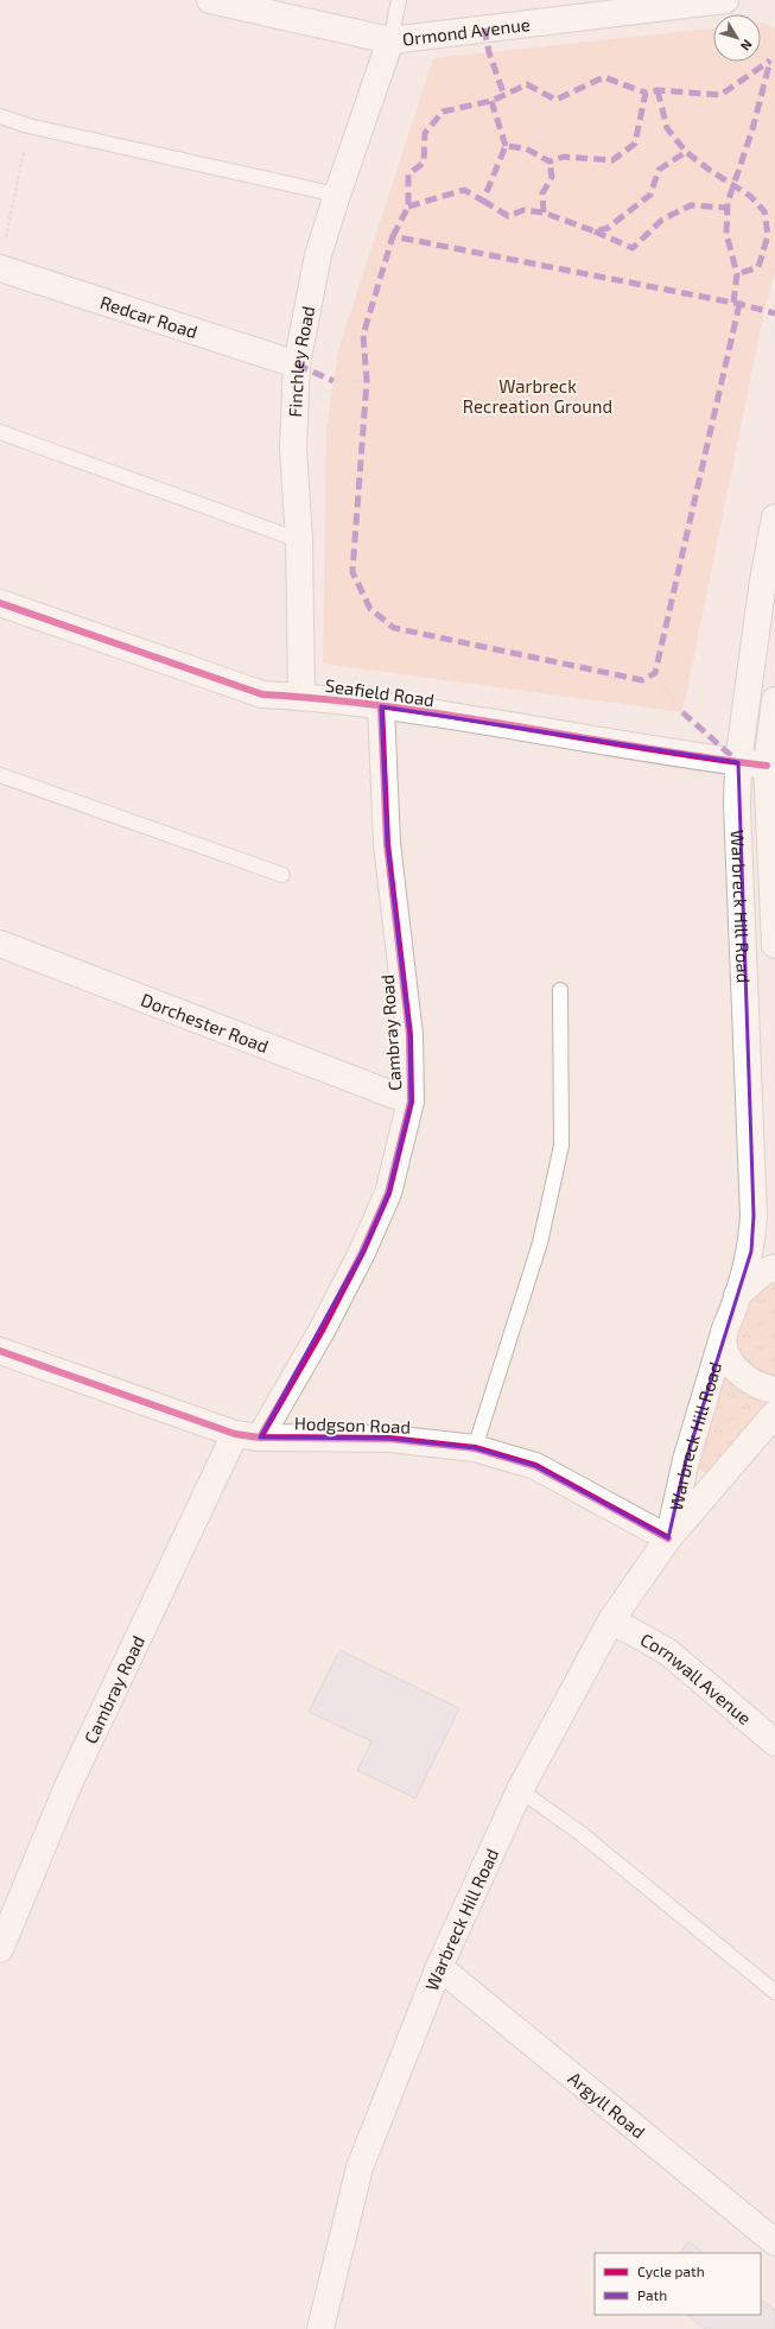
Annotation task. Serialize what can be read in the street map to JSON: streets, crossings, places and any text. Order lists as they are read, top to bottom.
{
  "streets": {
    "street": [
      "Ormond Avenue",
      "Redcar Road",
      "Finchley Road",
      "Seafield Road",
      "Warbreck Hill Road",
      "Dorchester Road",
      "Cambray Road",
      "Hodgson Road",
      "Cornwall Avenue",
      "Argyll Road"
    ]
  },
  "crossings": [
    ["Ormond Avenue", "Finchley Road"],
    ["Redcar Road", "Finchley Road"],
    ["Finchley Road", "Seafield Road"],
    ["Seafield Road", "Warbreck Hill Road"],
    ["Seafield Road", "Cambray Road"],
    ["Warbreck Hill Road", "Hodgson Road"],
    ["Warbreck Hill Road", "Cornwall Avenue"],
    ["Warbreck Hill Road", "Argyll Road"],
    ["Dorchester Road", "Cambray Road"],
    ["Cambray Road", "Hodgson Road"]
  ],
  "parks": ["Warbreck Recreation Ground"],
  "legend": ["Cycle path", "Path"],
  "north": "bottom right"
}
